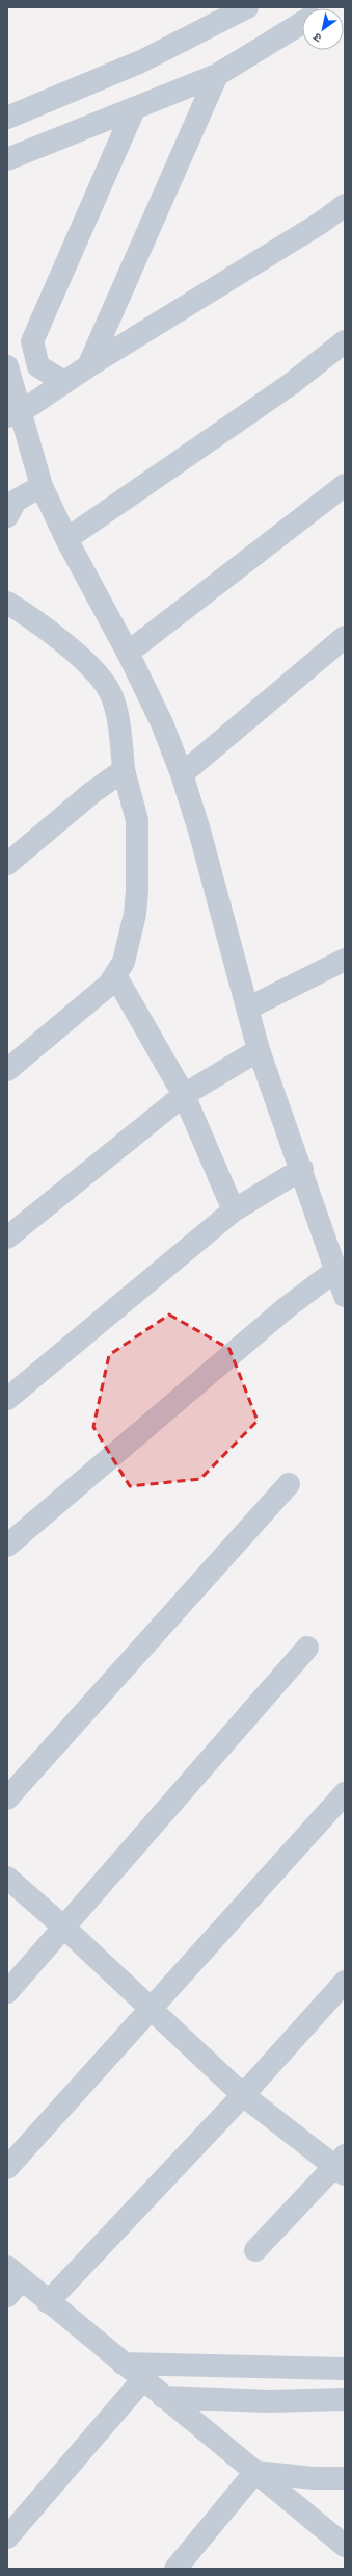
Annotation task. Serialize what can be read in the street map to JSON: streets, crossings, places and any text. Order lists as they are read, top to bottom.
{
  "north": "bottom left"
}
